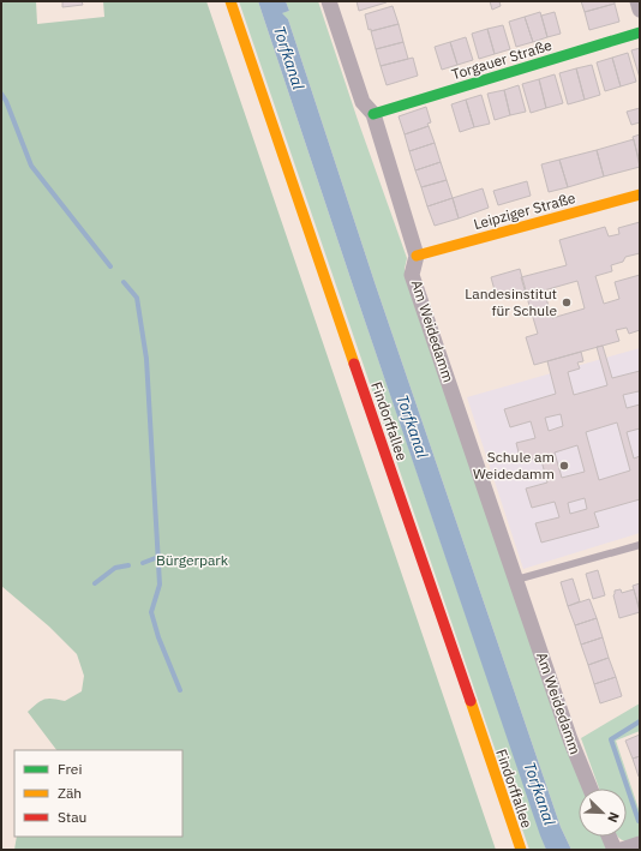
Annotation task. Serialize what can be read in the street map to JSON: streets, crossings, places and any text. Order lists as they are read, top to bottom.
{
  "streets": {
    "street": [
      "Torgauer Straße",
      "Leipziger Straße",
      "Am Weidedamm",
      "Findorffallee"
    ]
  },
  "crossings": [
    ["Torgauer Straße", "Am Weidedamm"],
    ["Leipziger Straße", "Am Weidedamm"]
  ],
  "water": ["Torfkanal"],
  "parks": ["Bürgerpark"],
  "places": ["Landesinstitut für Schule", "Schule am Weidedamm"],
  "legend": ["Frei", "Zäh", "Stau"],
  "north": "bottom right"
}
